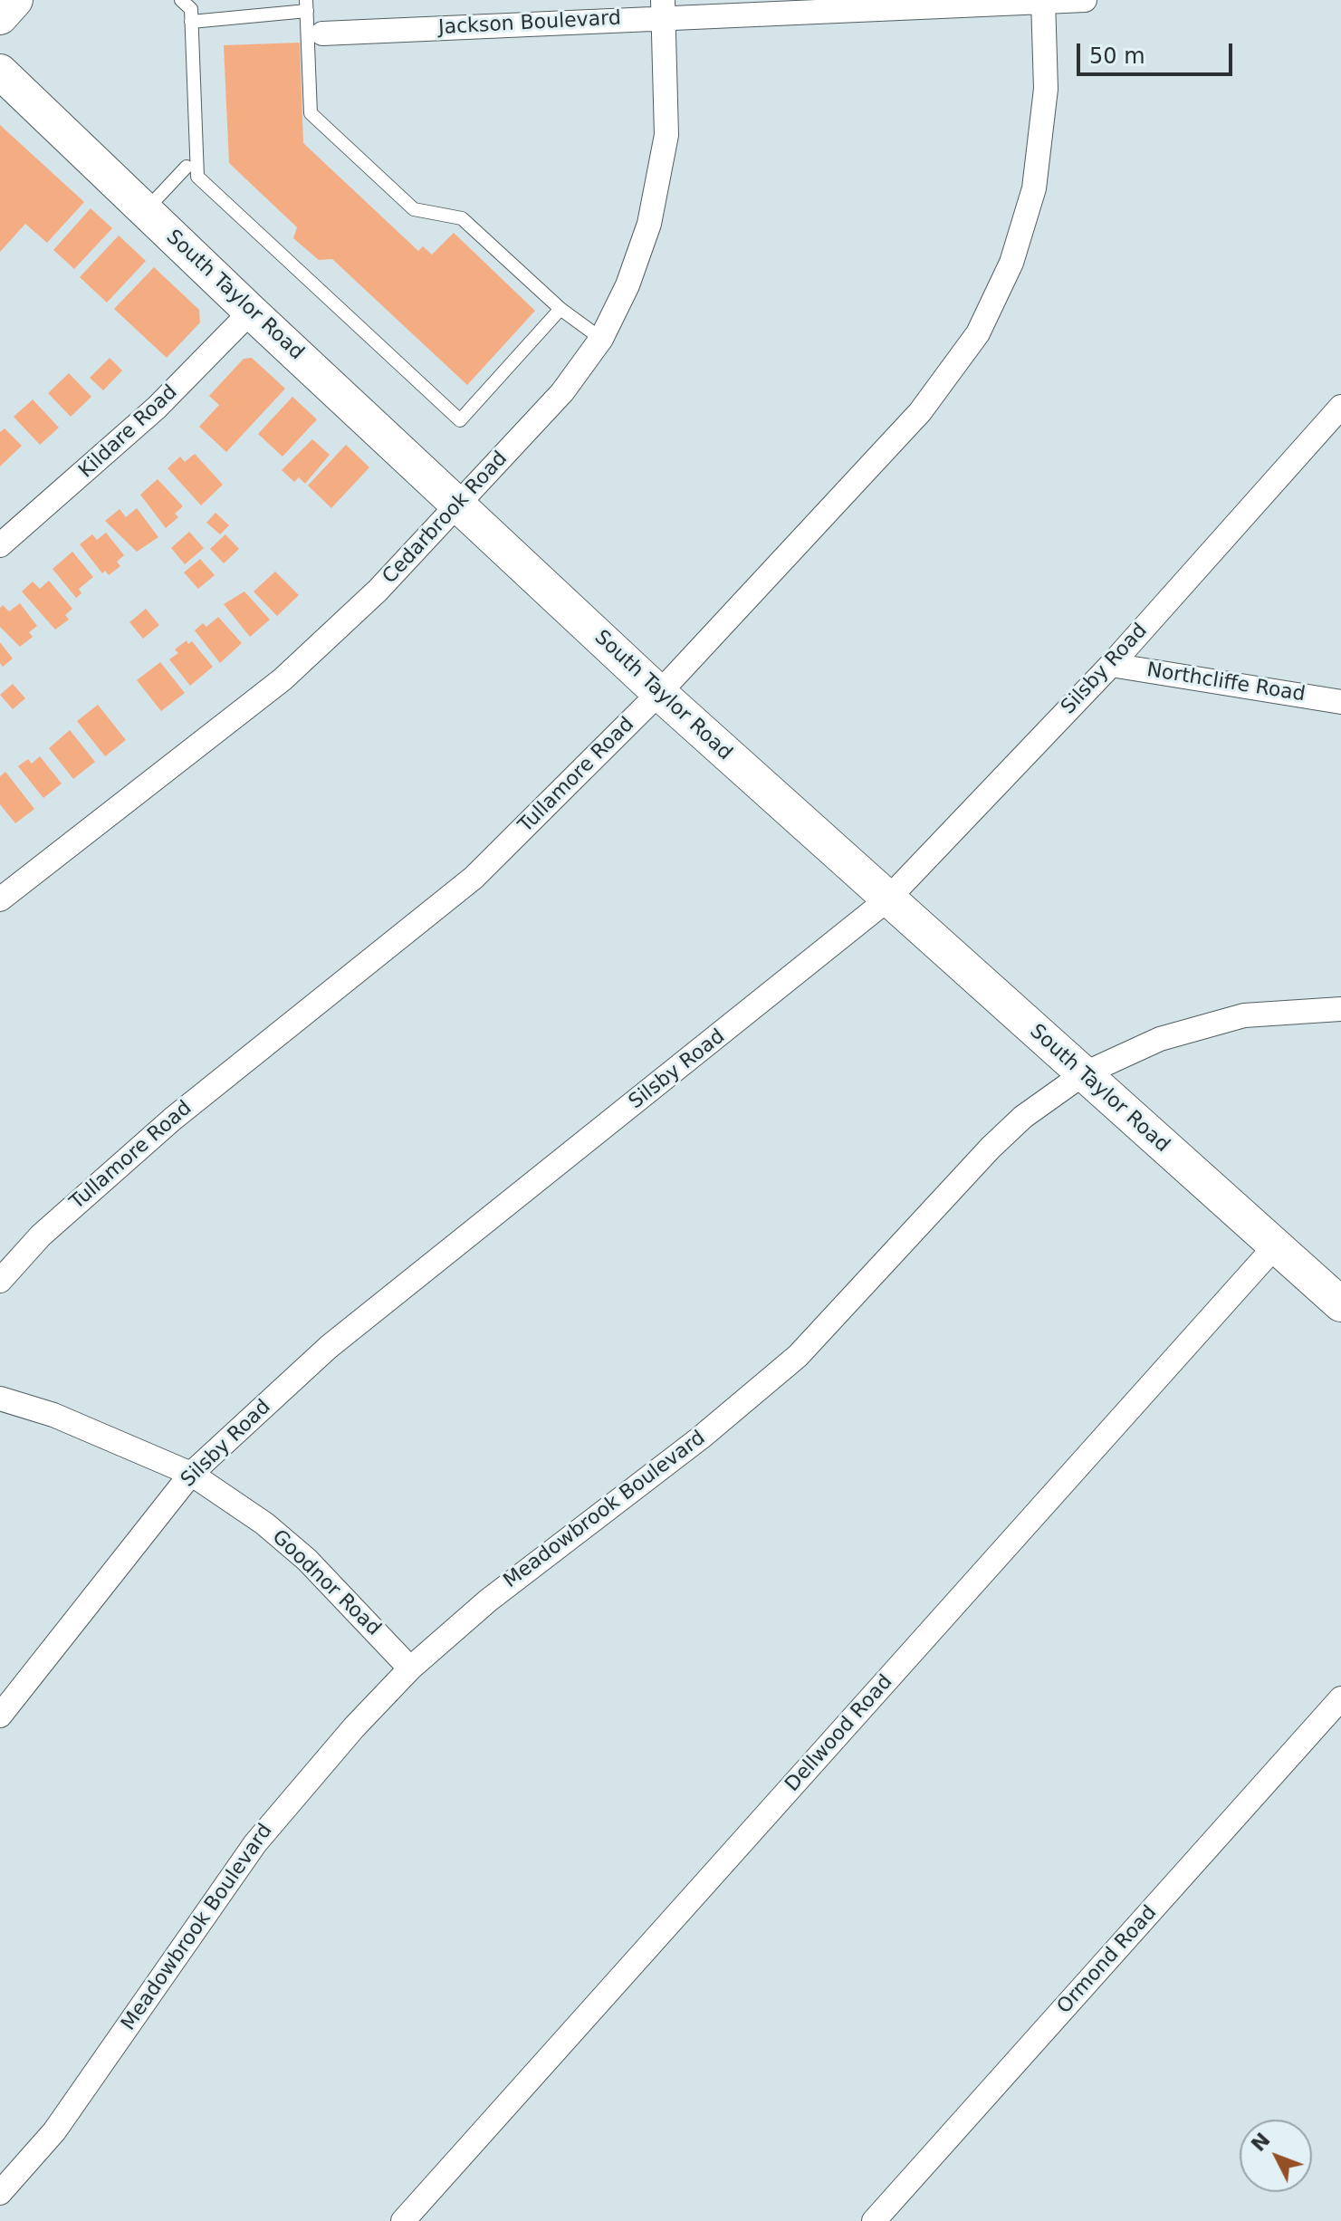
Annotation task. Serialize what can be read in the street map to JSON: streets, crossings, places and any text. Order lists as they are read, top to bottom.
{
  "streets": {
    "main road": ["South Taylor Road"],
    "street": [
      "Jackson Boulevard",
      "Kildare Road",
      "Cedarbrook Road",
      "Silsby Road",
      "Northcliffe Road",
      "Tullamore Road",
      "Meadowbrook Boulevard",
      "Goodnor Road",
      "Dellwood Road",
      "Ormond Road"
    ]
  },
  "crossings": [
    ["Jackson Boulevard", "Cedarbrook Road"],
    ["Jackson Boulevard", "Tullamore Road"],
    ["South Taylor Road", "Kildare Road"],
    ["South Taylor Road", "Cedarbrook Road"],
    ["South Taylor Road", "Silsby Road"],
    ["South Taylor Road", "Tullamore Road"],
    ["South Taylor Road", "Meadowbrook Boulevard"],
    ["South Taylor Road", "Dellwood Road"],
    ["Silsby Road", "Northcliffe Road"],
    ["Silsby Road", "Goodnor Road"],
    ["Meadowbrook Boulevard", "Goodnor Road"]
  ],
  "scale_bar": "50 m",
  "north": "top left"
}
